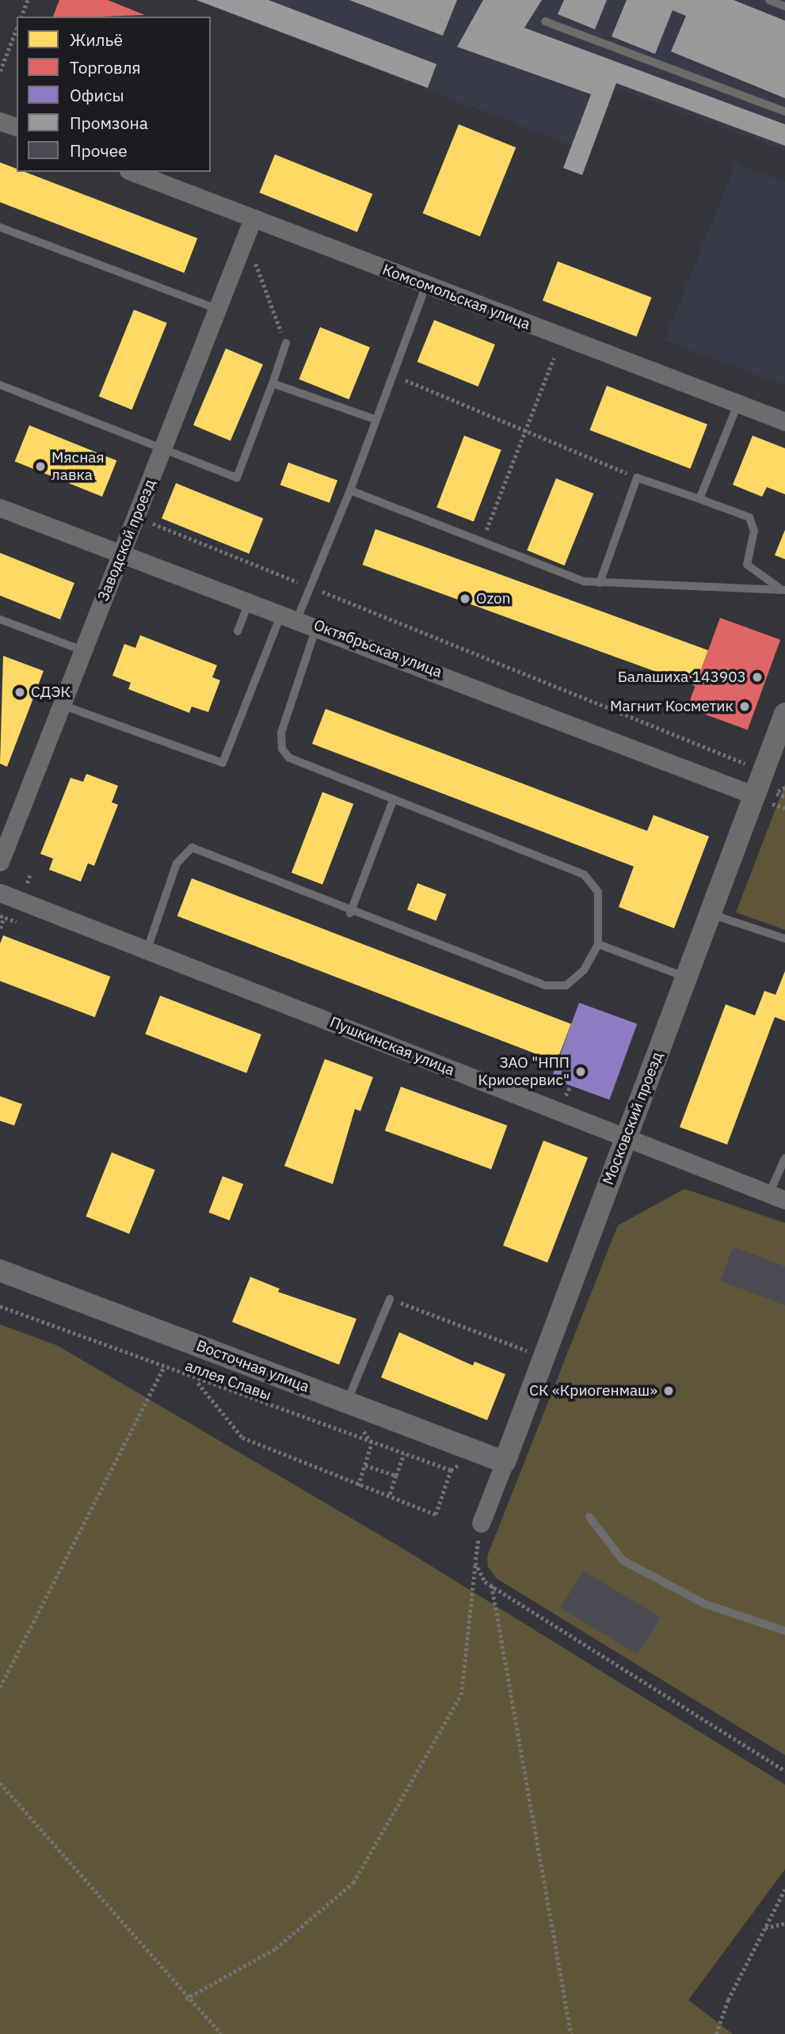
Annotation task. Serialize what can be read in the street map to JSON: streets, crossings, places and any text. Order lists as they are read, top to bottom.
{
  "streets": {
    "street": [
      "Комсомольская улица",
      "Заводской проезд",
      "Октябрьская улица",
      "Пушкинская улица",
      "Московский проезд",
      "Восточная улица"
    ],
    "path": ["аллея Славы"]
  },
  "crossings": [
    ["Комсомольская улица", "Заводской проезд"],
    ["Заводской проезд", "Октябрьская улица"],
    ["Октябрьская улица", "Московский проезд"],
    ["Пушкинская улица", "Московский проезд"],
    ["Московский проезд", "Восточная улица"]
  ],
  "places": [
    "Мясная лавка",
    "Ozon",
    "Балашиха 143903",
    "СДЭК",
    "Магнит Косметик",
    "ЗАО \"НПП Криосервис\"",
    "СК «Криогенмаш»"
  ],
  "legend": [
    "Жильё",
    "Торговля",
    "Офисы",
    "Промзона",
    "Прочее"
  ]
}
